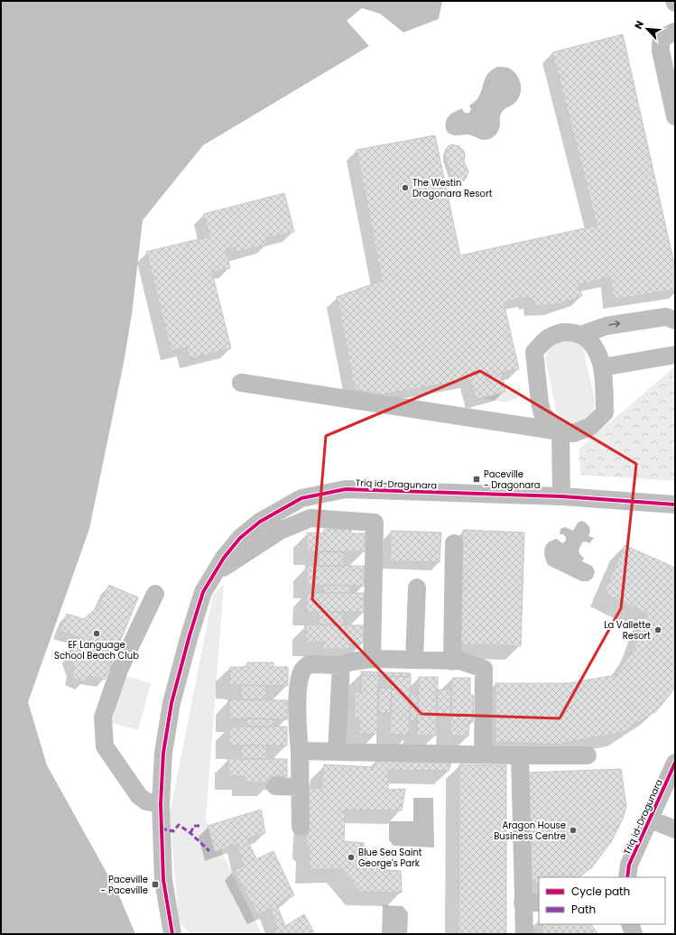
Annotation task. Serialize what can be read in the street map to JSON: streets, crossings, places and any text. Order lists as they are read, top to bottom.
{
  "streets": {
    "street": ["Triq id-Dragunara"]
  },
  "places": {
    "other": [
      "The Westin Dragonara Resort",
      "La Vallette Resort",
      "EF Language School Beach Club",
      "Aragon House Business Centre",
      "Blue Sea Saint George's Park"
    ],
    "transit": ["Paceville - Dragonara", "Paceville - Paceville"]
  },
  "legend": ["Cycle path", "Path"],
  "north": "top left"
}
